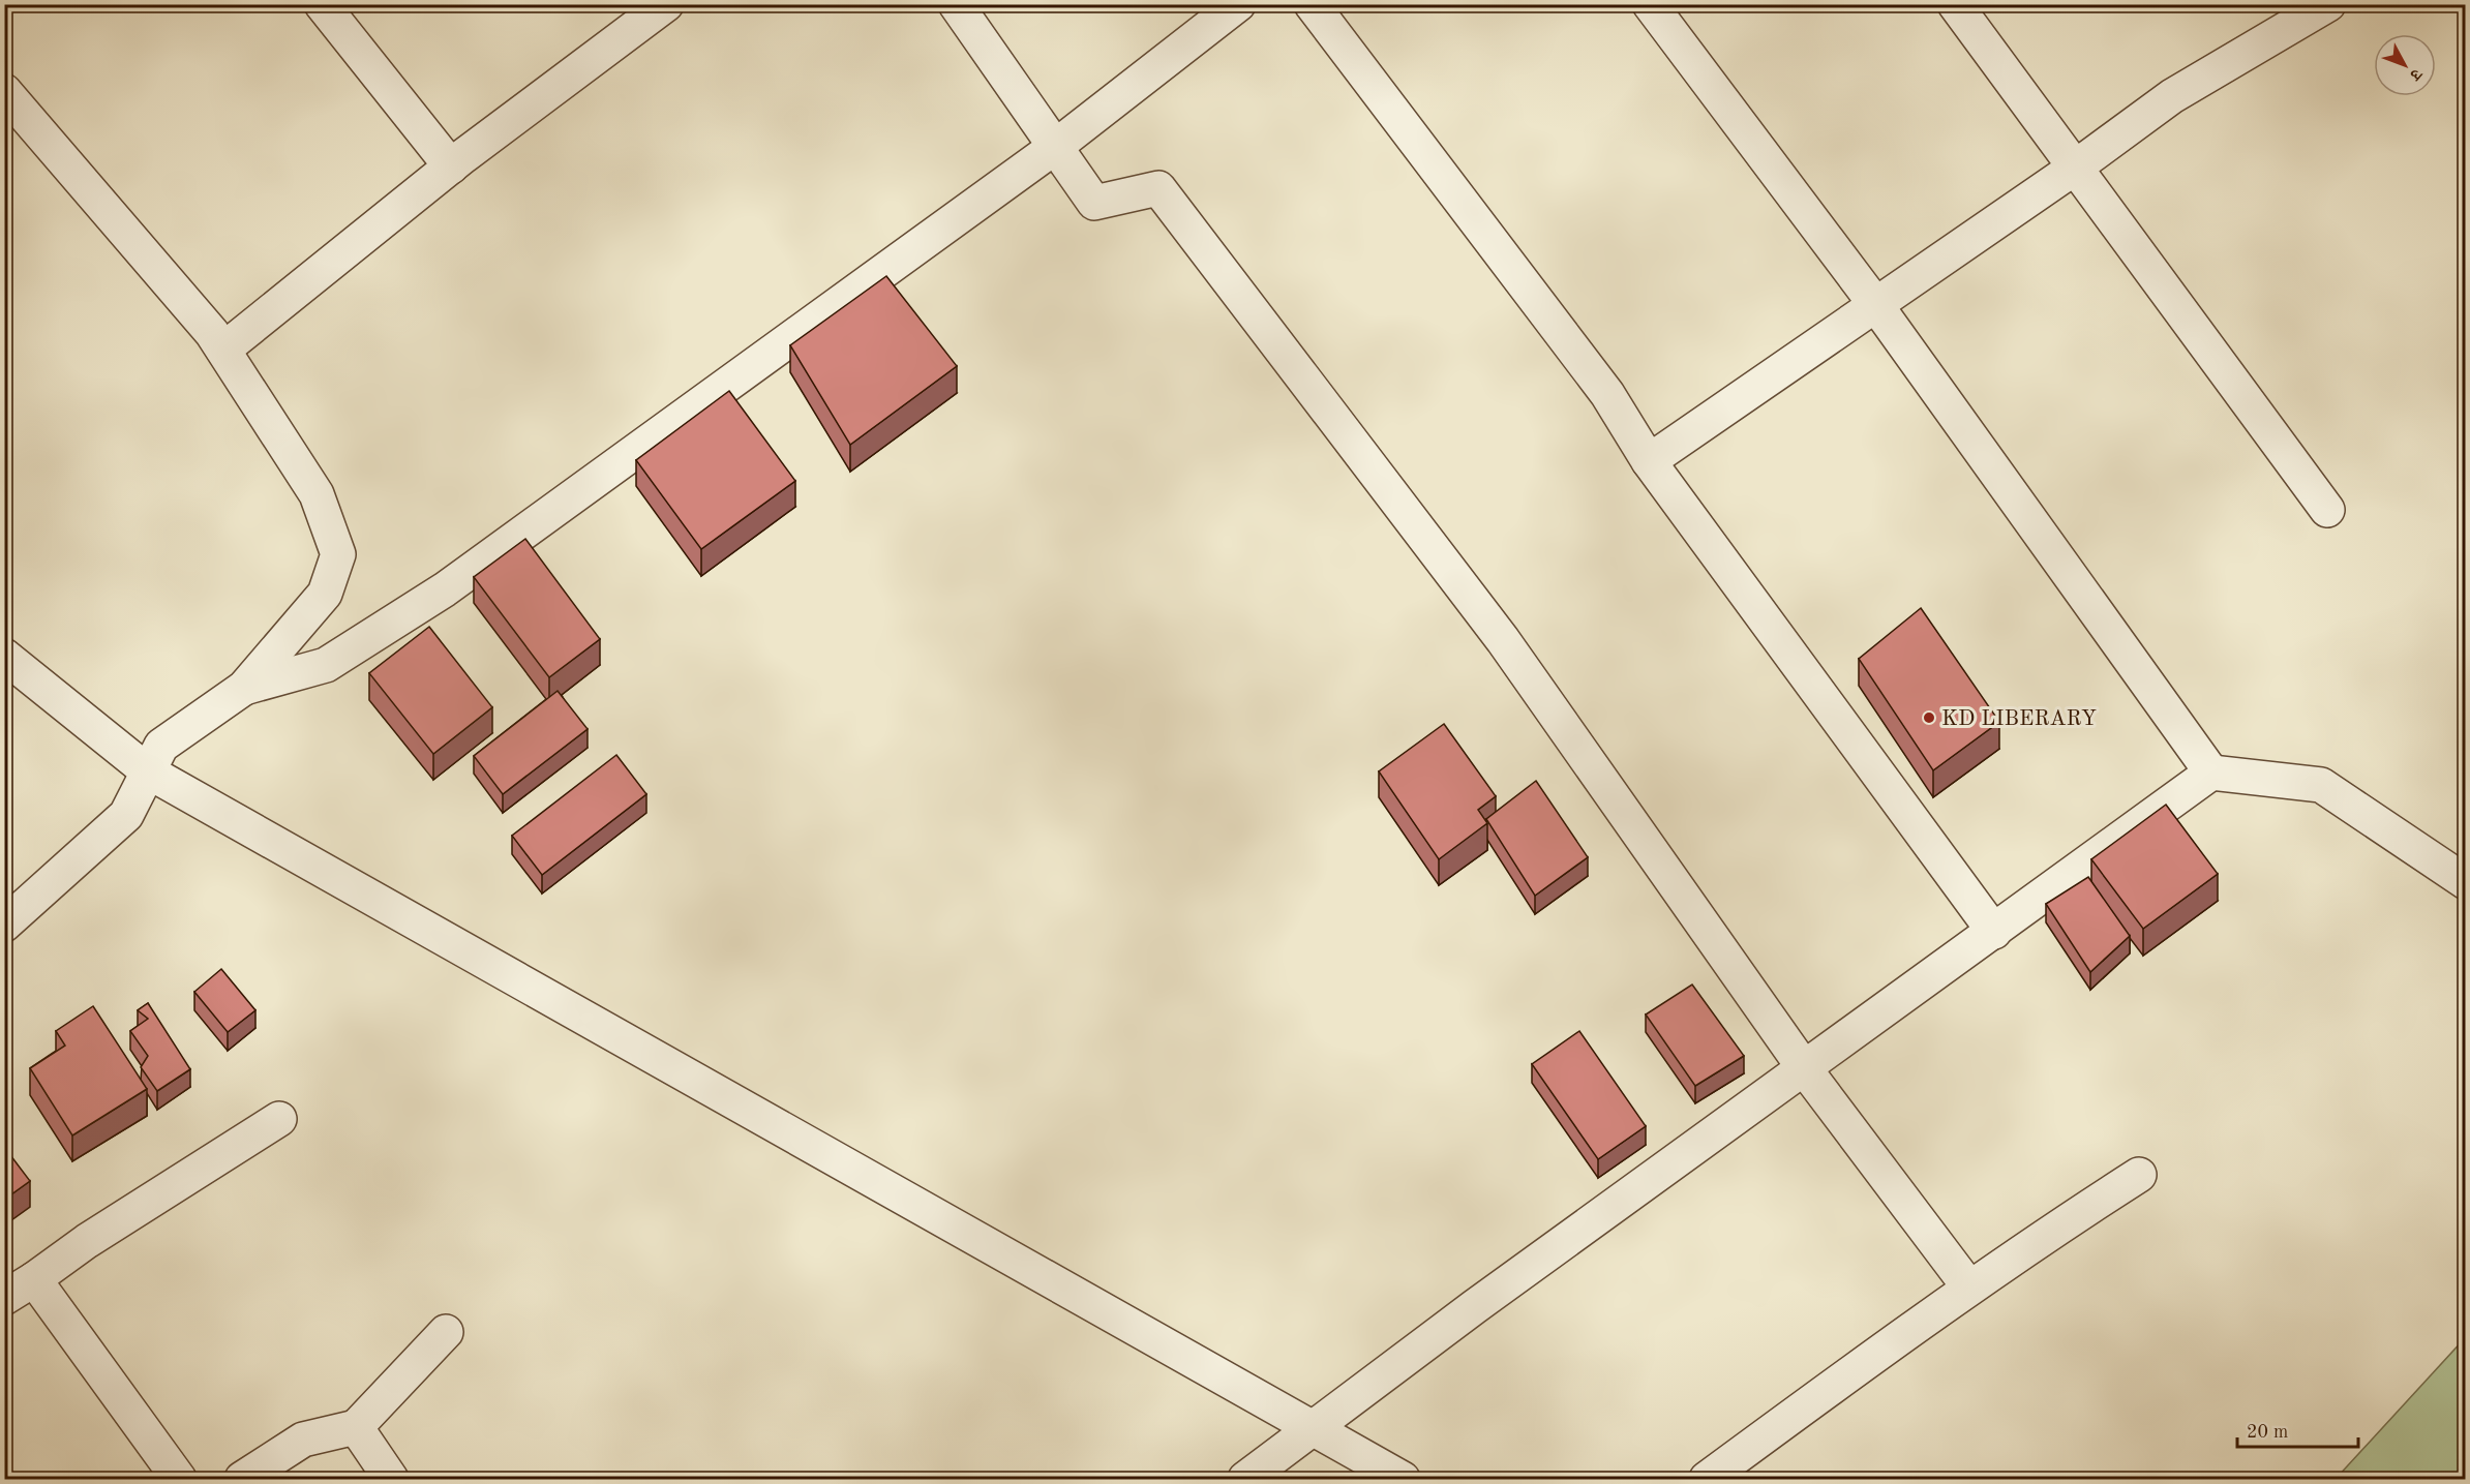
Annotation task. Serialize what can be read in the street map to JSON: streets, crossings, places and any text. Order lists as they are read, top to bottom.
{
  "places": ["KD LIBERARY"],
  "scale_bar": "20 m",
  "north": "bottom right"
}
